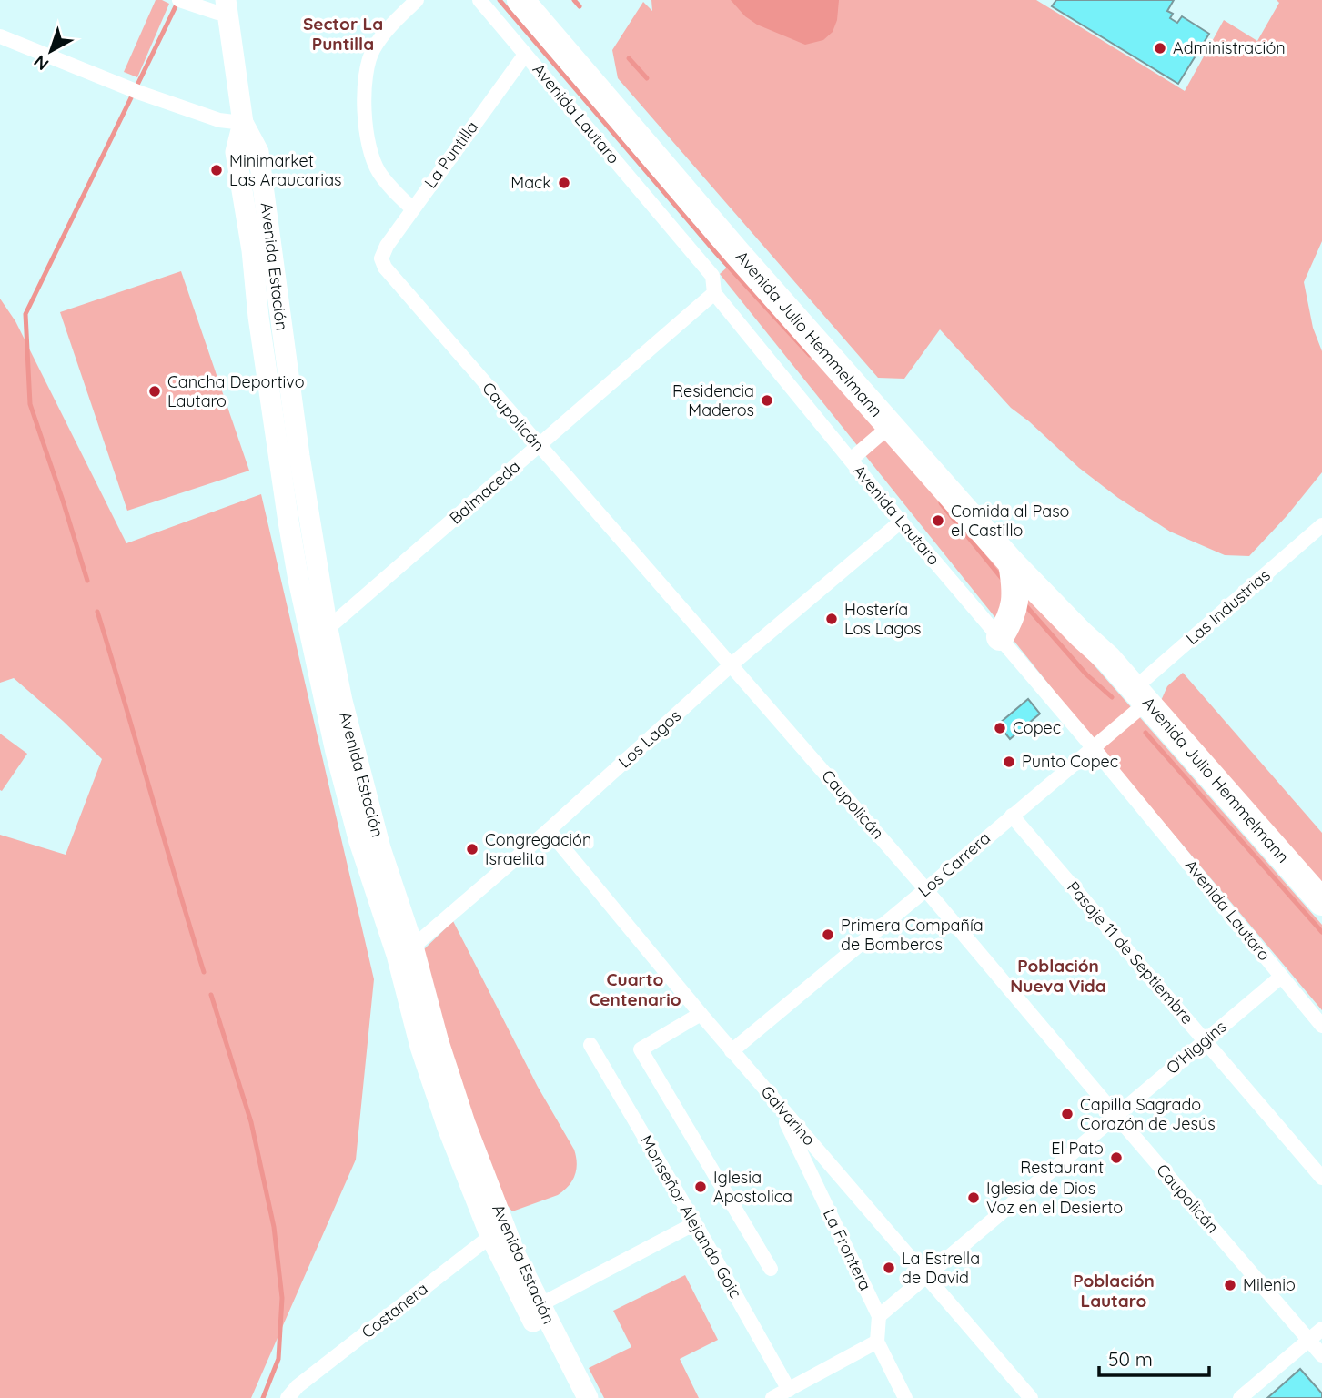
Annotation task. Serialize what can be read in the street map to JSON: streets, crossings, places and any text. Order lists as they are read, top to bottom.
{
  "streets": {
    "highway": ["Avenida Julio Hemmelmann"],
    "street": [
      "Avenida Lautaro",
      "La Puntilla",
      "Avenida Estación",
      "Caupolicán",
      "Balmaceda",
      "Las Industrias",
      "Los Lagos",
      "Los Carrera",
      "Pasaje 11 de Septiembre",
      "O'Higgins",
      "Galvarino",
      "Monseñor Alejando Goic",
      "La Frontera",
      "Costanera"
    ]
  },
  "crossings": [
    ["Avenida Lautaro", "La Puntilla"],
    ["Avenida Lautaro", "Balmaceda"],
    ["Avenida Lautaro", "Los Lagos"],
    ["Avenida Lautaro", "Los Carrera"],
    ["Avenida Lautaro", "O'Higgins"],
    ["La Puntilla", "Caupolicán"],
    ["Avenida Estación", "Balmaceda"],
    ["Avenida Estación", "Los Lagos"],
    ["Avenida Estación", "Costanera"],
    ["Avenida Julio Hemmelmann", "Las Industrias"],
    ["Avenida Julio Hemmelmann", "Los Carrera"],
    ["Caupolicán", "Balmaceda"],
    ["Caupolicán", "Los Lagos"],
    ["Caupolicán", "Los Carrera"],
    ["Caupolicán", "O'Higgins"],
    ["Las Industrias", "Los Carrera"],
    ["Los Lagos", "Galvarino"],
    ["Los Carrera", "Pasaje 11 de Septiembre"],
    ["Los Carrera", "Galvarino"],
    ["Pasaje 11 de Septiembre", "O'Higgins"],
    ["O'Higgins", "Galvarino"],
    ["O'Higgins", "La Frontera"],
    ["Galvarino", "La Frontera"]
  ],
  "districts": [
    "Sector La Puntilla",
    "Población Nueva Vida",
    "Cuarto Centenario",
    "Población Lautaro"
  ],
  "places": [
    "Administración",
    "Minimarket Las Araucarias",
    "Mack",
    "Cancha Deportivo Lautaro",
    "Residencia Maderos",
    "Comida al Paso el Castillo",
    "Hostería Los Lagos",
    "Copec",
    "Punto Copec",
    "Congregación Israelita",
    "Primera Compañía de Bomberos",
    "Capilla Sagrado Corazón de Jesús",
    "El Pato Restaurant",
    "Iglesia Apostolica",
    "Iglesia de Dios Voz en el Desierto",
    "La Estrella de David",
    "Milenio"
  ],
  "scale_bar": "50 m",
  "north": "bottom left"
}
